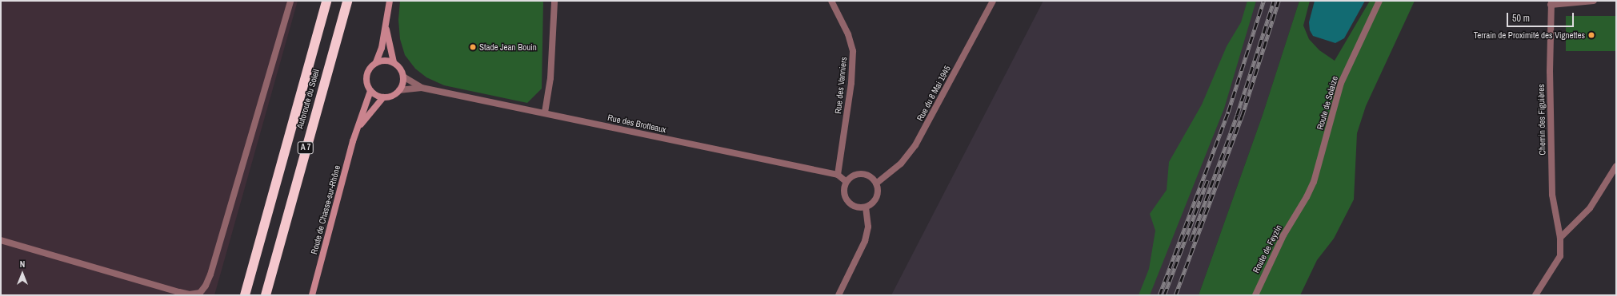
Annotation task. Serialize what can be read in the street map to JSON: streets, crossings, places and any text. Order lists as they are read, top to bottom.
{
  "streets": {
    "highway": ["Autoroute du Soleil", "A 7"],
    "main road": ["Route de Chasse-sur-Rhône"],
    "street": [
      "Rue des Vanniers",
      "Rue du 8 Mai 1945",
      "Route de Solaize",
      "Chemin des Figuières",
      "Rue des Brotteaux",
      "Route de Feyzin"
    ]
  },
  "crossings": [
    ["Rue des Vanniers", "Rue des Brotteaux"],
    ["Rue du 8 Mai 1945", "Rue des Brotteaux"],
    ["Route de Solaize", "Route de Feyzin"],
    ["Rue des Brotteaux", "Route de Chasse-sur-Rhône"]
  ],
  "places": ["Terrain de Proximité des Vignettes", "Stade Jean Bouin"],
  "scale_bar": "50 m",
  "north": "top"
}
